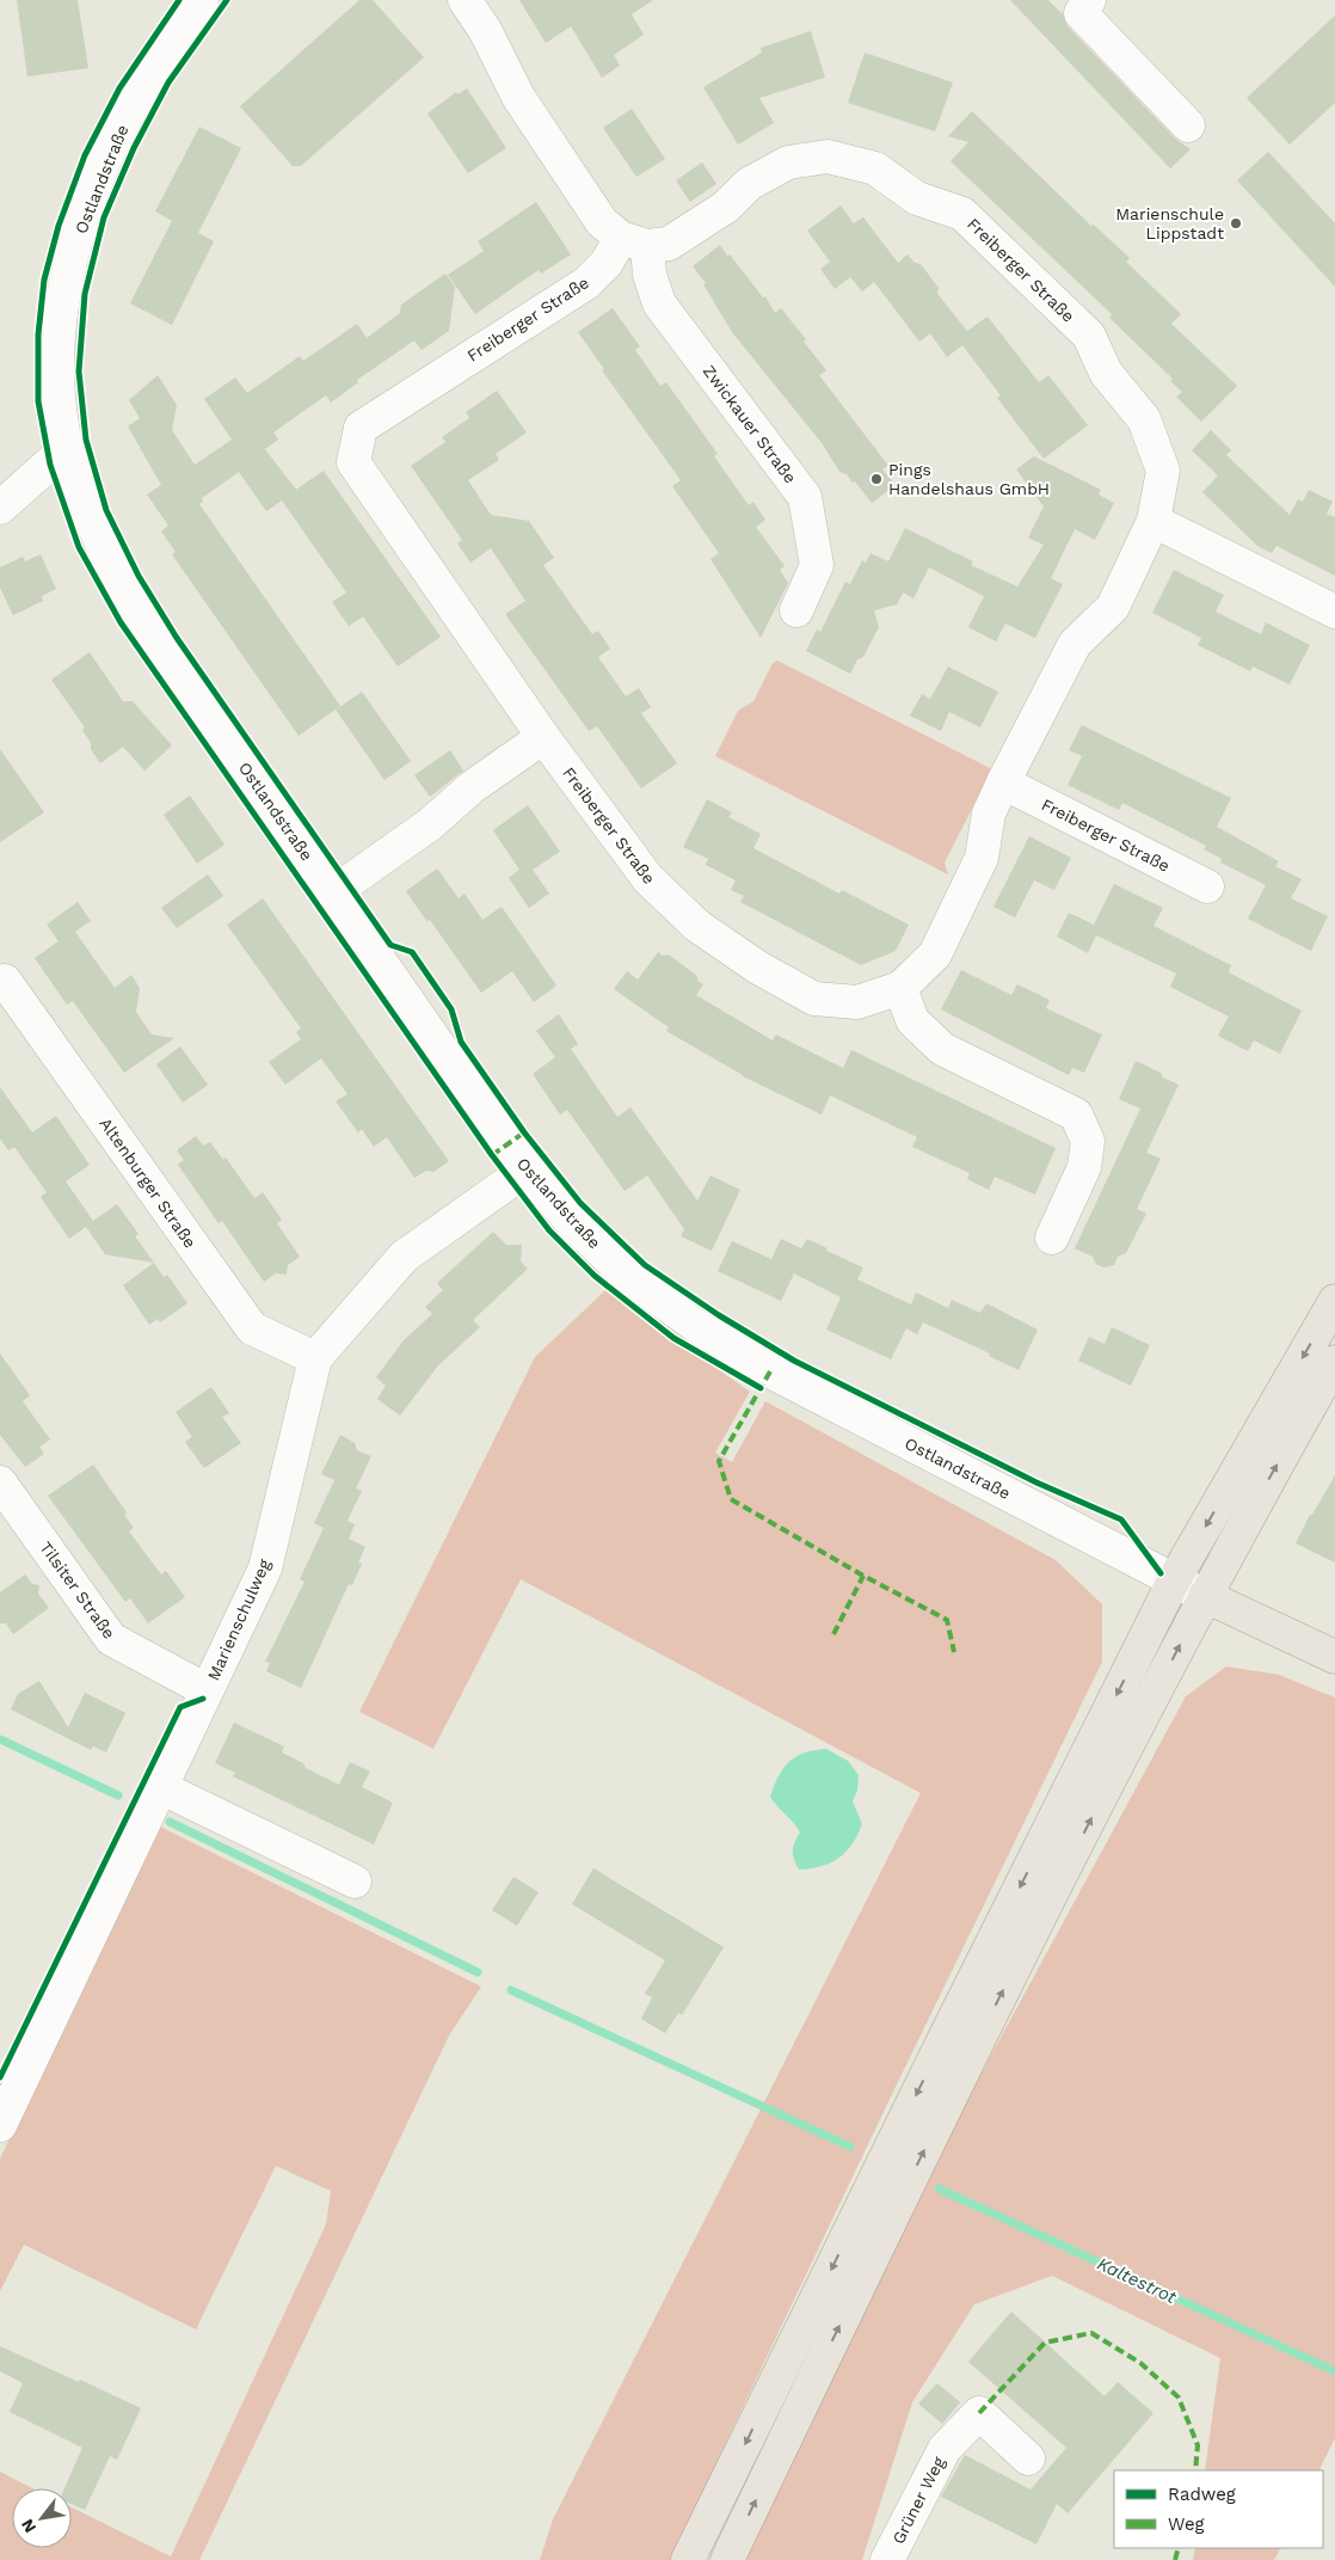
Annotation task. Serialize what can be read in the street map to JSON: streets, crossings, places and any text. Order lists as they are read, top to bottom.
{
  "streets": {
    "main road": ["Ostlandstraße"],
    "street": [
      "Freiberger Straße",
      "Zwickauer Straße",
      "Altenburger Straße",
      "Tilsiter Straße",
      "Marienschulweg",
      "Grüner Weg"
    ]
  },
  "crossings": [
    ["Ostlandstraße", "Marienschulweg"],
    ["Freiberger Straße", "Zwickauer Straße"],
    ["Altenburger Straße", "Marienschulweg"],
    ["Tilsiter Straße", "Marienschulweg"]
  ],
  "water": ["Kaltestrot"],
  "places": ["Marienschule Lippstadt", "Pings Handelshaus GmbH"],
  "legend": ["Radweg", "Weg"],
  "north": "bottom left"
}
